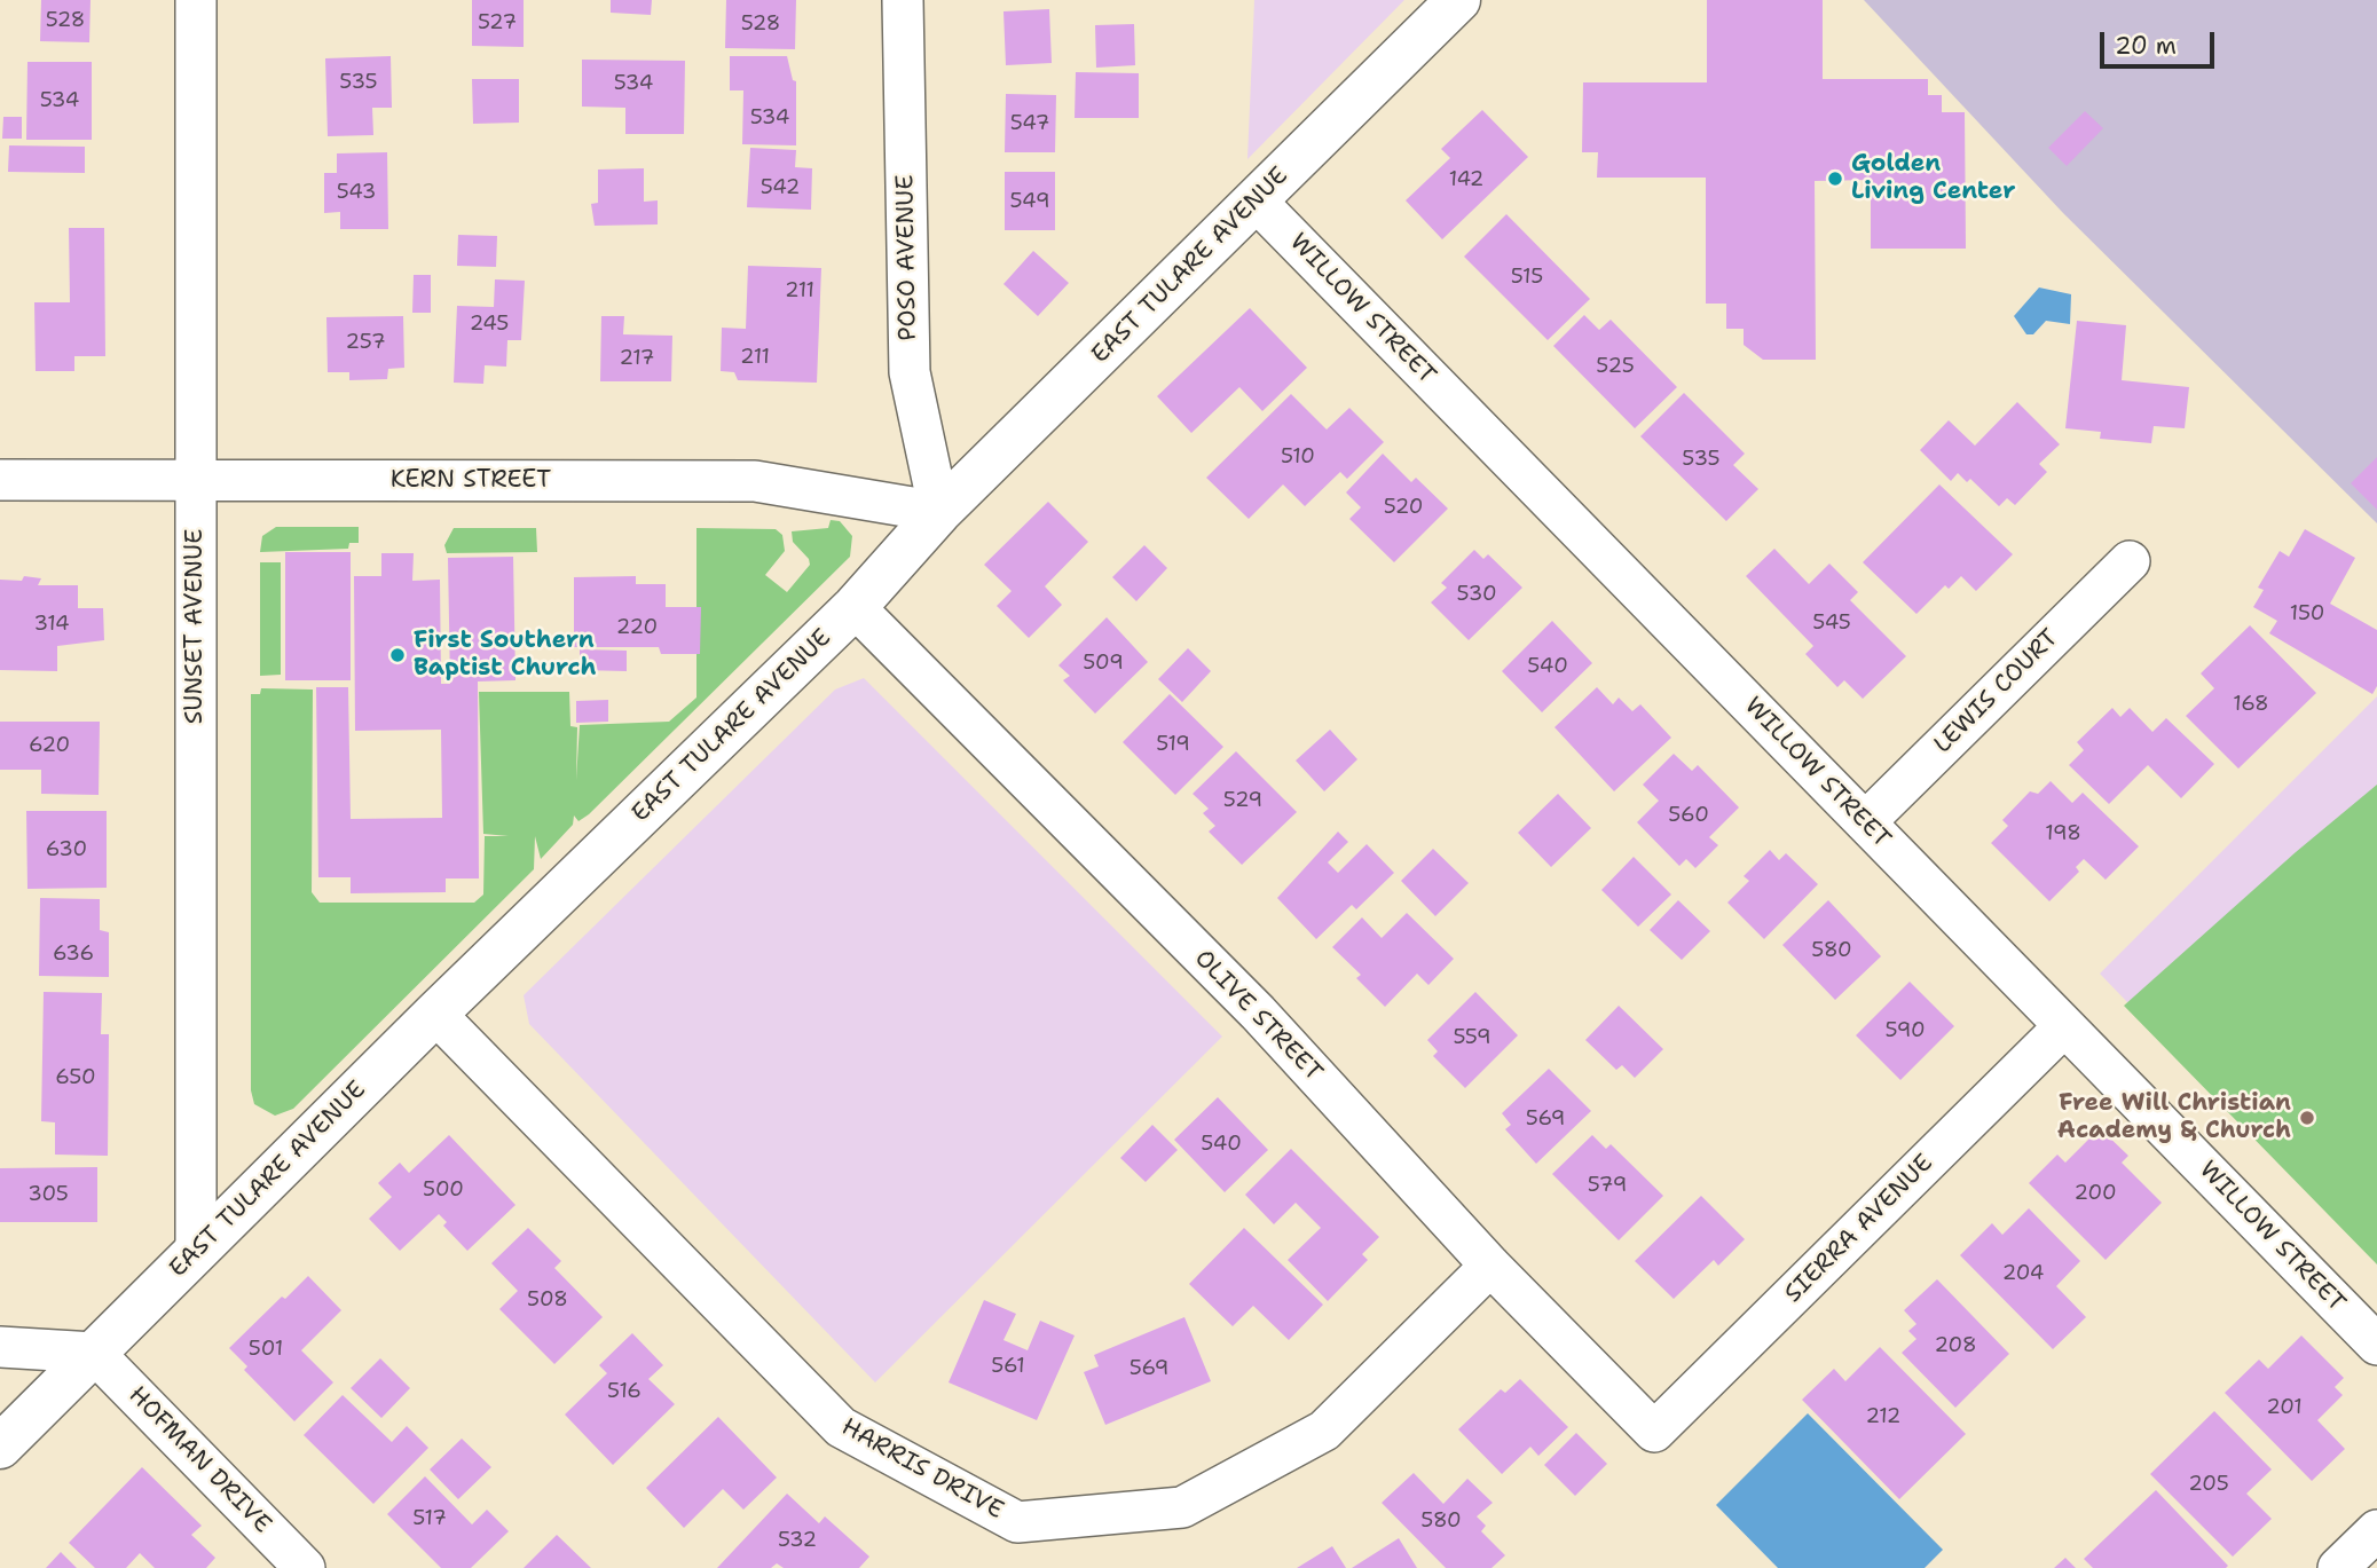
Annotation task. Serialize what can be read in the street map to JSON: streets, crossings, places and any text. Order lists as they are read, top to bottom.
{
  "streets": {
    "street": [
      "POSO AVENUE",
      "EAST TULARE AVENUE",
      "WILLOW STREET",
      "KERN STREET",
      "SUNSET AVENUE",
      "LEWIS COURT",
      "OLIVE STREET",
      "SIERRA AVENUE",
      "HOFMAN DRIVE",
      "HARRIS DRIVE"
    ]
  },
  "crossings": [
    ["POSO AVENUE", "EAST TULARE AVENUE"],
    ["POSO AVENUE", "KERN STREET"],
    ["EAST TULARE AVENUE", "WILLOW STREET"],
    ["EAST TULARE AVENUE", "KERN STREET"],
    ["EAST TULARE AVENUE", "SUNSET AVENUE"],
    ["EAST TULARE AVENUE", "OLIVE STREET"],
    ["EAST TULARE AVENUE", "HOFMAN DRIVE"],
    ["EAST TULARE AVENUE", "HARRIS DRIVE"],
    ["WILLOW STREET", "LEWIS COURT"],
    ["WILLOW STREET", "SIERRA AVENUE"],
    ["KERN STREET", "SUNSET AVENUE"],
    ["OLIVE STREET", "SIERRA AVENUE"],
    ["OLIVE STREET", "HARRIS DRIVE"]
  ],
  "places": ["Golden Living Center", "First Southern Baptist Church", "Free Will Christian Academy & Church"],
  "house_numbers": [
    "528",
    "527",
    "528",
    "535",
    "534",
    "534",
    "534",
    "547",
    "142",
    "542",
    "543",
    "549",
    "515",
    "211",
    "245",
    "257",
    "211",
    "217",
    "525",
    "510",
    "535",
    "520",
    "530",
    "150",
    "545",
    "314",
    "220",
    "509",
    "540",
    "168",
    "519",
    "620",
    "529",
    "560",
    "198",
    "630",
    "580",
    "636",
    "590",
    "559",
    "650",
    "569",
    "540",
    "579",
    "500",
    "200",
    "305",
    "204",
    "508",
    "208",
    "501",
    "561",
    "569",
    "516",
    "201",
    "212",
    "205",
    "517",
    "580",
    "532"
  ],
  "scale_bar": "20 m"
}
